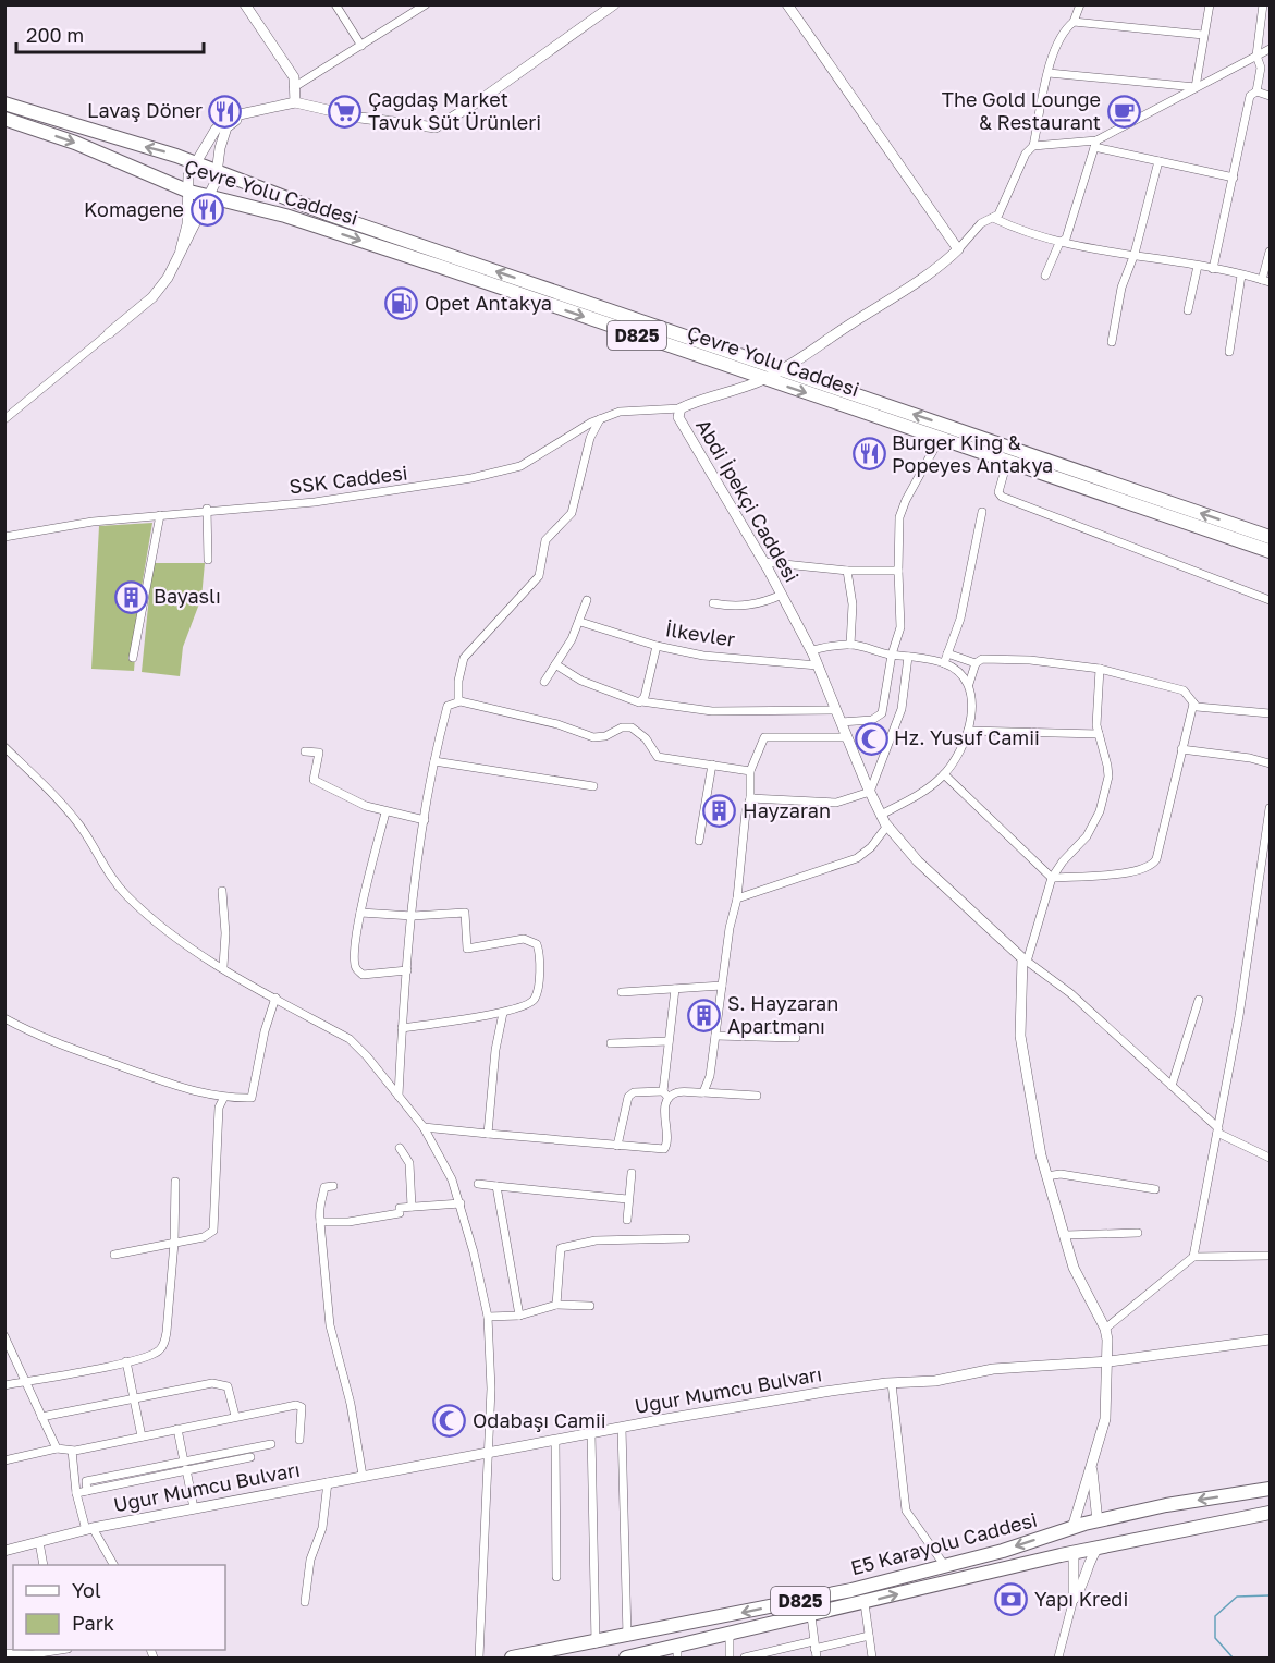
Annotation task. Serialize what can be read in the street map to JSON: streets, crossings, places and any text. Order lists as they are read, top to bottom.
{
  "streets": {
    "highway": ["Çevre Yolu Caddesi", "D825", "E5 Karayolu Caddesi"],
    "street": [
      "SSK Caddesi",
      "Abdi İpekçi Caddesi",
      "İlkevler",
      "Uğur Mumcu Bulvarı"
    ]
  },
  "crossings": [
    ["Çevre Yolu Caddesi", "Abdi İpekçi Caddesi"],
    ["SSK Caddesi", "Abdi İpekçi Caddesi"],
    ["Abdi İpekçi Caddesi", "İlkevler"]
  ],
  "places": {
    "restaurant": ["Lavaş Döner", "Komagene", "Burger King & Popeyes Antakya"],
    "supermarket": ["Çağdaş Market Tavuk Süt Ürünleri"],
    "cafe": ["The Gold Lounge & Restaurant"],
    "fuel station": ["Opet Antakya"],
    "building": ["Bayaslı", "Hayzaran", "S. Hayzaran Apartmanı"],
    "mosque": ["Hz. Yusuf Camii", "Odabaşı Camii"],
    "bank": ["Yapı Kredi"]
  },
  "legend": ["Yol", "Park"],
  "scale_bar": "200 m"
}
